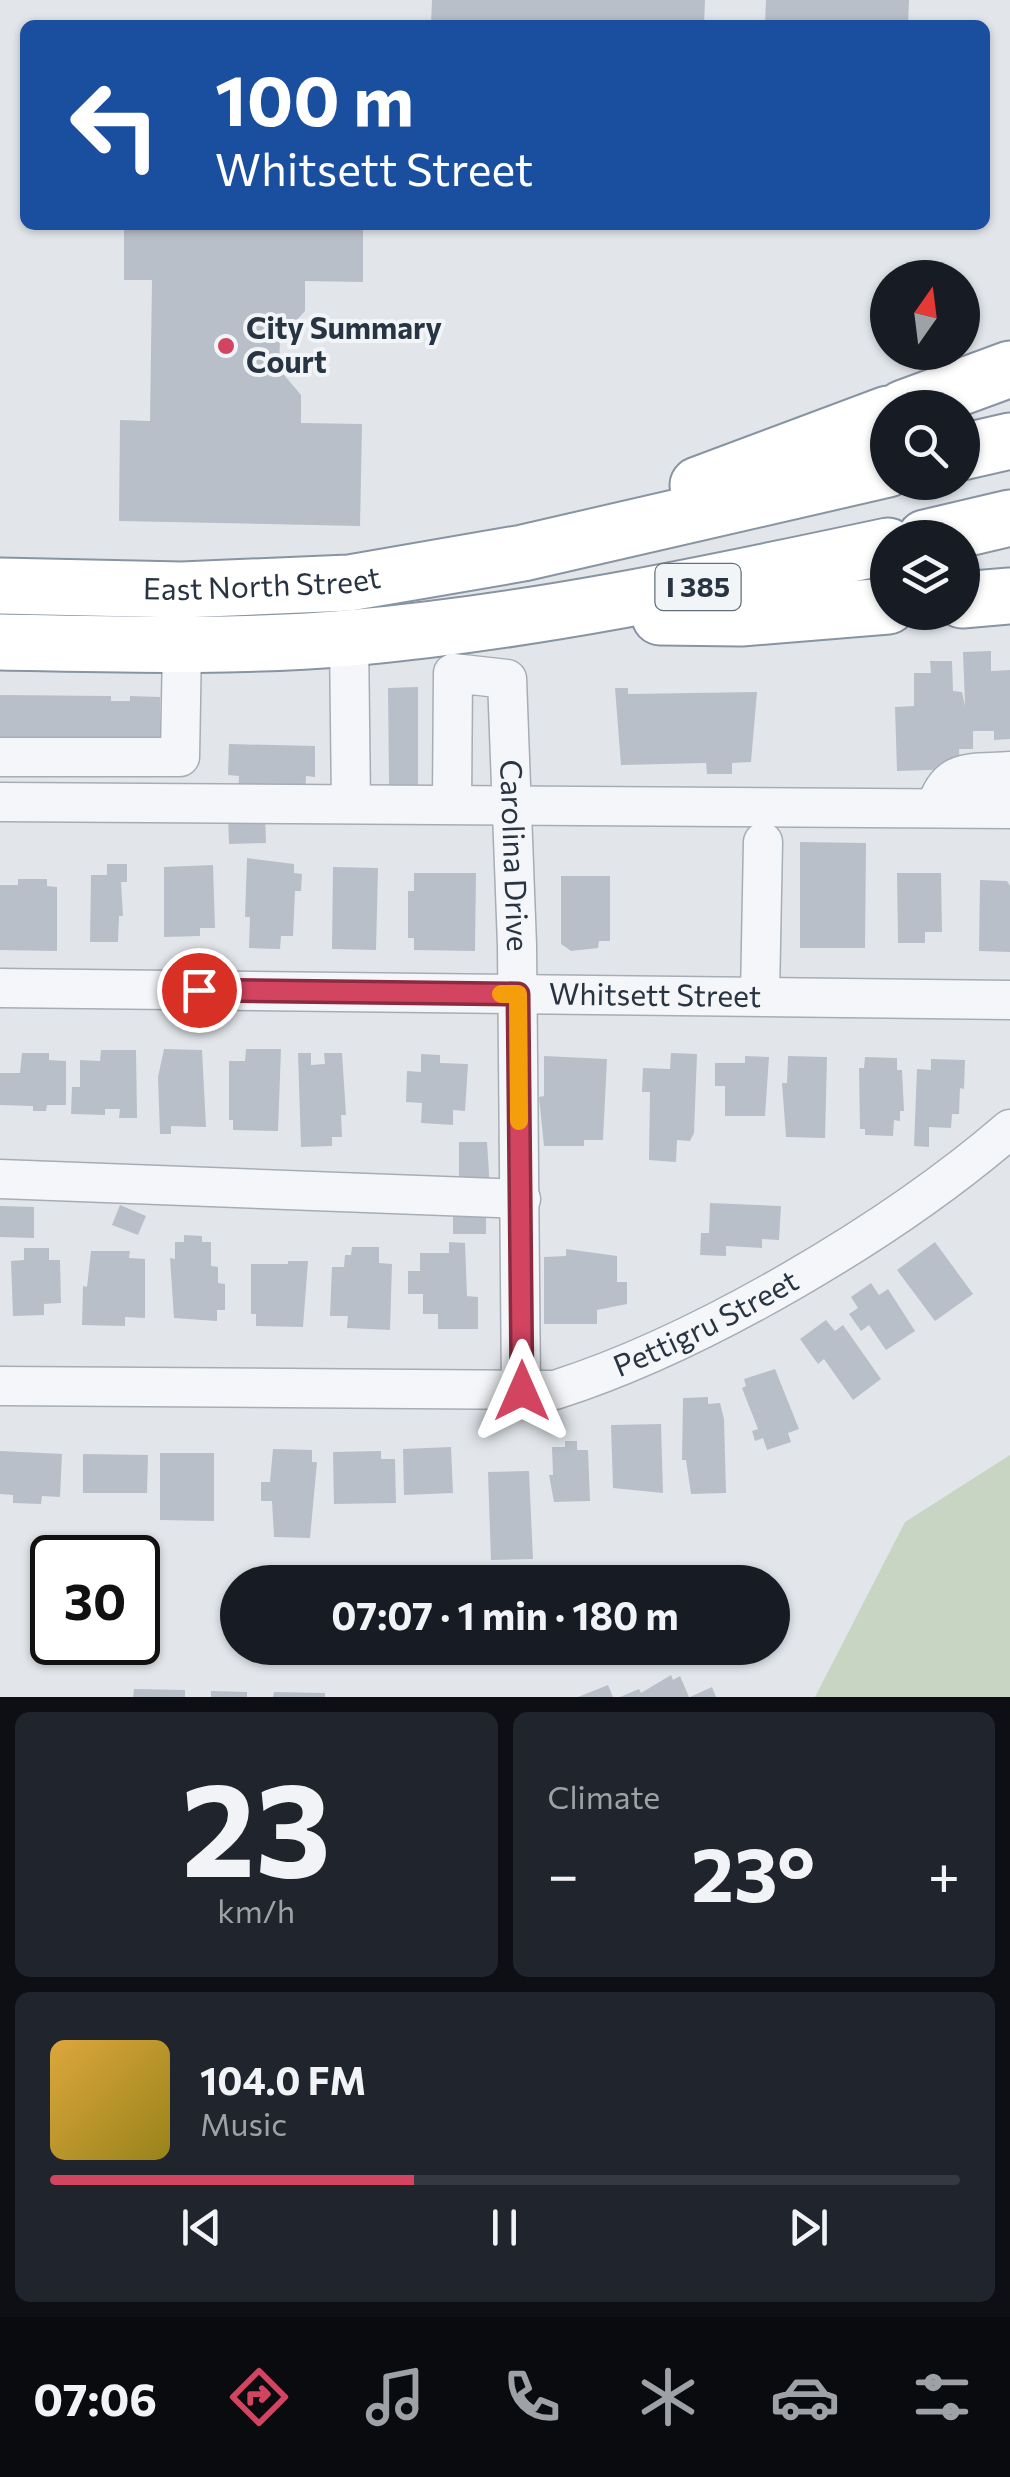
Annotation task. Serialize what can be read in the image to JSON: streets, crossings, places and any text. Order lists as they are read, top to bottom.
{
  "streets": {
    "highway": ["East North Street", "I 385"],
    "street": ["Carolina Drive", "Whitsett Street", "Pettigru Street"]
  },
  "crossings": [
    ["East North Street", "I 385"],
    ["Carolina Drive", "Whitsett Street"],
    ["Carolina Drive", "Pettigru Street"]
  ],
  "places": ["City Summary Court"],
  "north": "top",
  "page": {
    "turn": ["100 m", "Whitsett Street"],
    "limit": "30",
    "trip": "07:07 · 1 min · 180 m",
    "tile": [
      ["23", "km/h"],
      "Climate"
    ],
    "heat": ["−", "23°", "+"],
    "song": ["104.0 FM", "Music"],
    "tabs": "07:06"
  }
}
